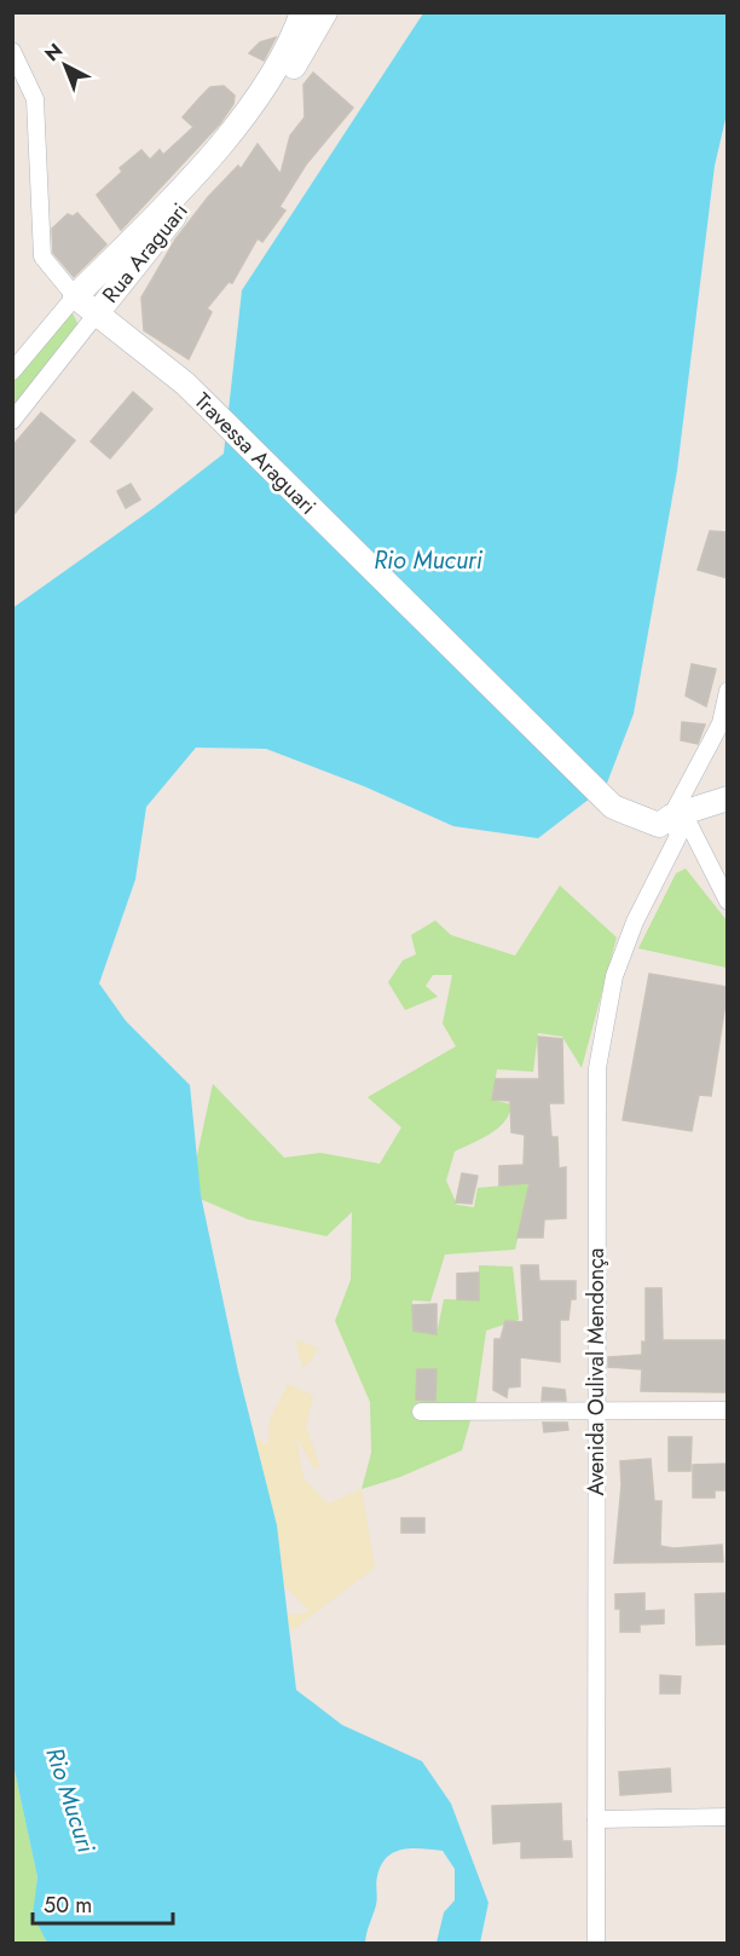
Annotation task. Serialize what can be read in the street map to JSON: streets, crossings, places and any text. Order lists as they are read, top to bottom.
{
  "streets": {
    "street": ["Rua Araguari", "Travessa Araguari", "Avenida Oulival Mendonça"]
  },
  "crossings": [
    ["Rua Araguari", "Travessa Araguari"],
    ["Travessa Araguari", "Avenida Oulival Mendonça"]
  ],
  "water": ["Rio Mucuri"],
  "scale_bar": "50 m",
  "north": "top left"
}
